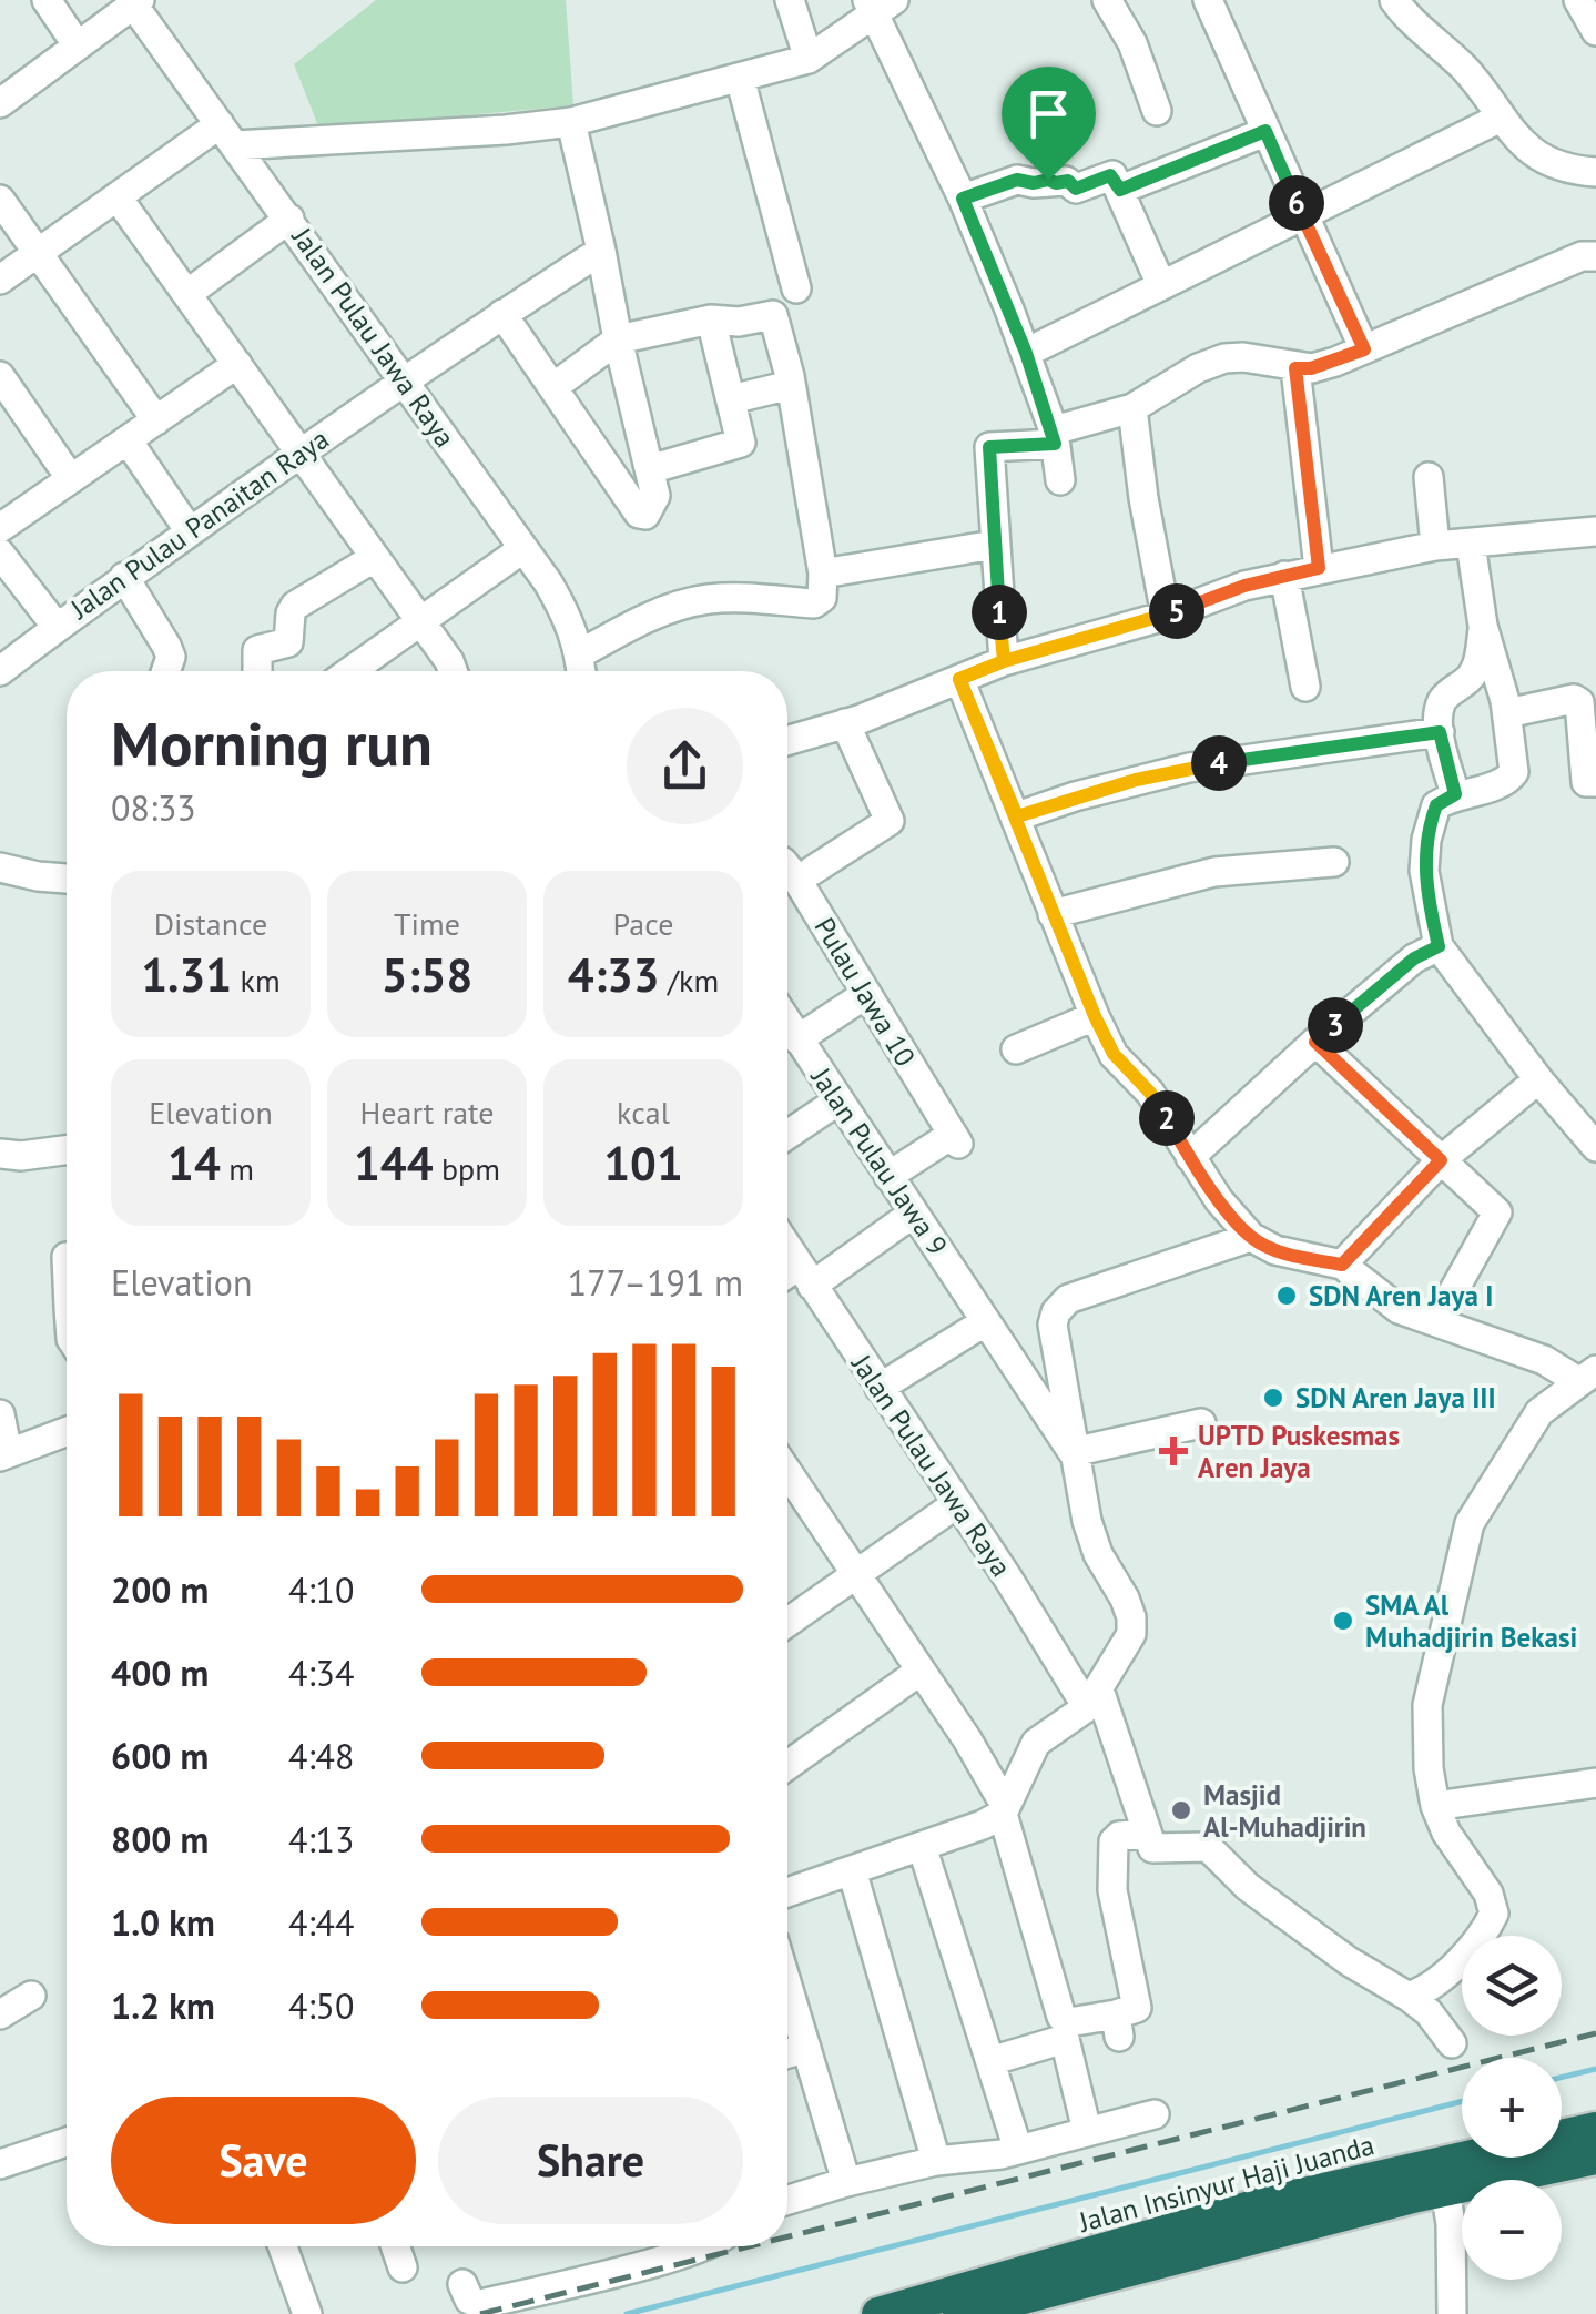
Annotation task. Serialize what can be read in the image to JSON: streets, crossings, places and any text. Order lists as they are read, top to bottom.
{
  "streets": {
    "highway": ["Jalan Insinyur Haji Juanda"],
    "street": [
      "Jalan Pulau Jawa Raya",
      "Jalan Pulau Panaitan Raya",
      "Pulau Jawa 10",
      "Jalan Pulau Jawa 9"
    ]
  },
  "crossings": [
    ["Jalan Pulau Jawa Raya", "Jalan Pulau Panaitan Raya"],
    ["Pulau Jawa 10", "Jalan Pulau Jawa 9"]
  ],
  "places": {
    "other": [
      "SDN Aren Jaya I",
      "SDN Aren Jaya III",
      "SMA Al Muhadjirin Bekasi",
      "Masjid Al-Muhadjirin"
    ],
    "health": ["UPTD Puskesmas Aren Jaya"]
  },
  "page": {
    "pins": [
      "6",
      "5",
      "1",
      "4",
      "3",
      "2"
    ],
    "heading": ["Morning run", "08:33"],
    "stats": [
      ["Distance", "1.31 km"],
      ["Time", "5:58"],
      ["Pace", "4:33 /km"],
      ["Elevation", "14 m"],
      ["Heart rate", "144 bpm"],
      ["kcal", "101"]
    ],
    "chart": ["Elevation", "177–191 m"],
    "list": [
      {
        "name": "200 m",
        "note": "4:10"
      },
      {
        "name": "400 m",
        "note": "4:34"
      },
      {
        "name": "600 m",
        "note": "4:48"
      },
      {
        "name": "800 m",
        "note": "4:13"
      },
      {
        "name": "1.0 km",
        "note": "4:44"
      },
      {
        "name": "1.2 km",
        "note": "4:50"
      }
    ],
    "map_buttons": ["+", "−"],
    "buttons": ["Save", "Share"]
  }
}
